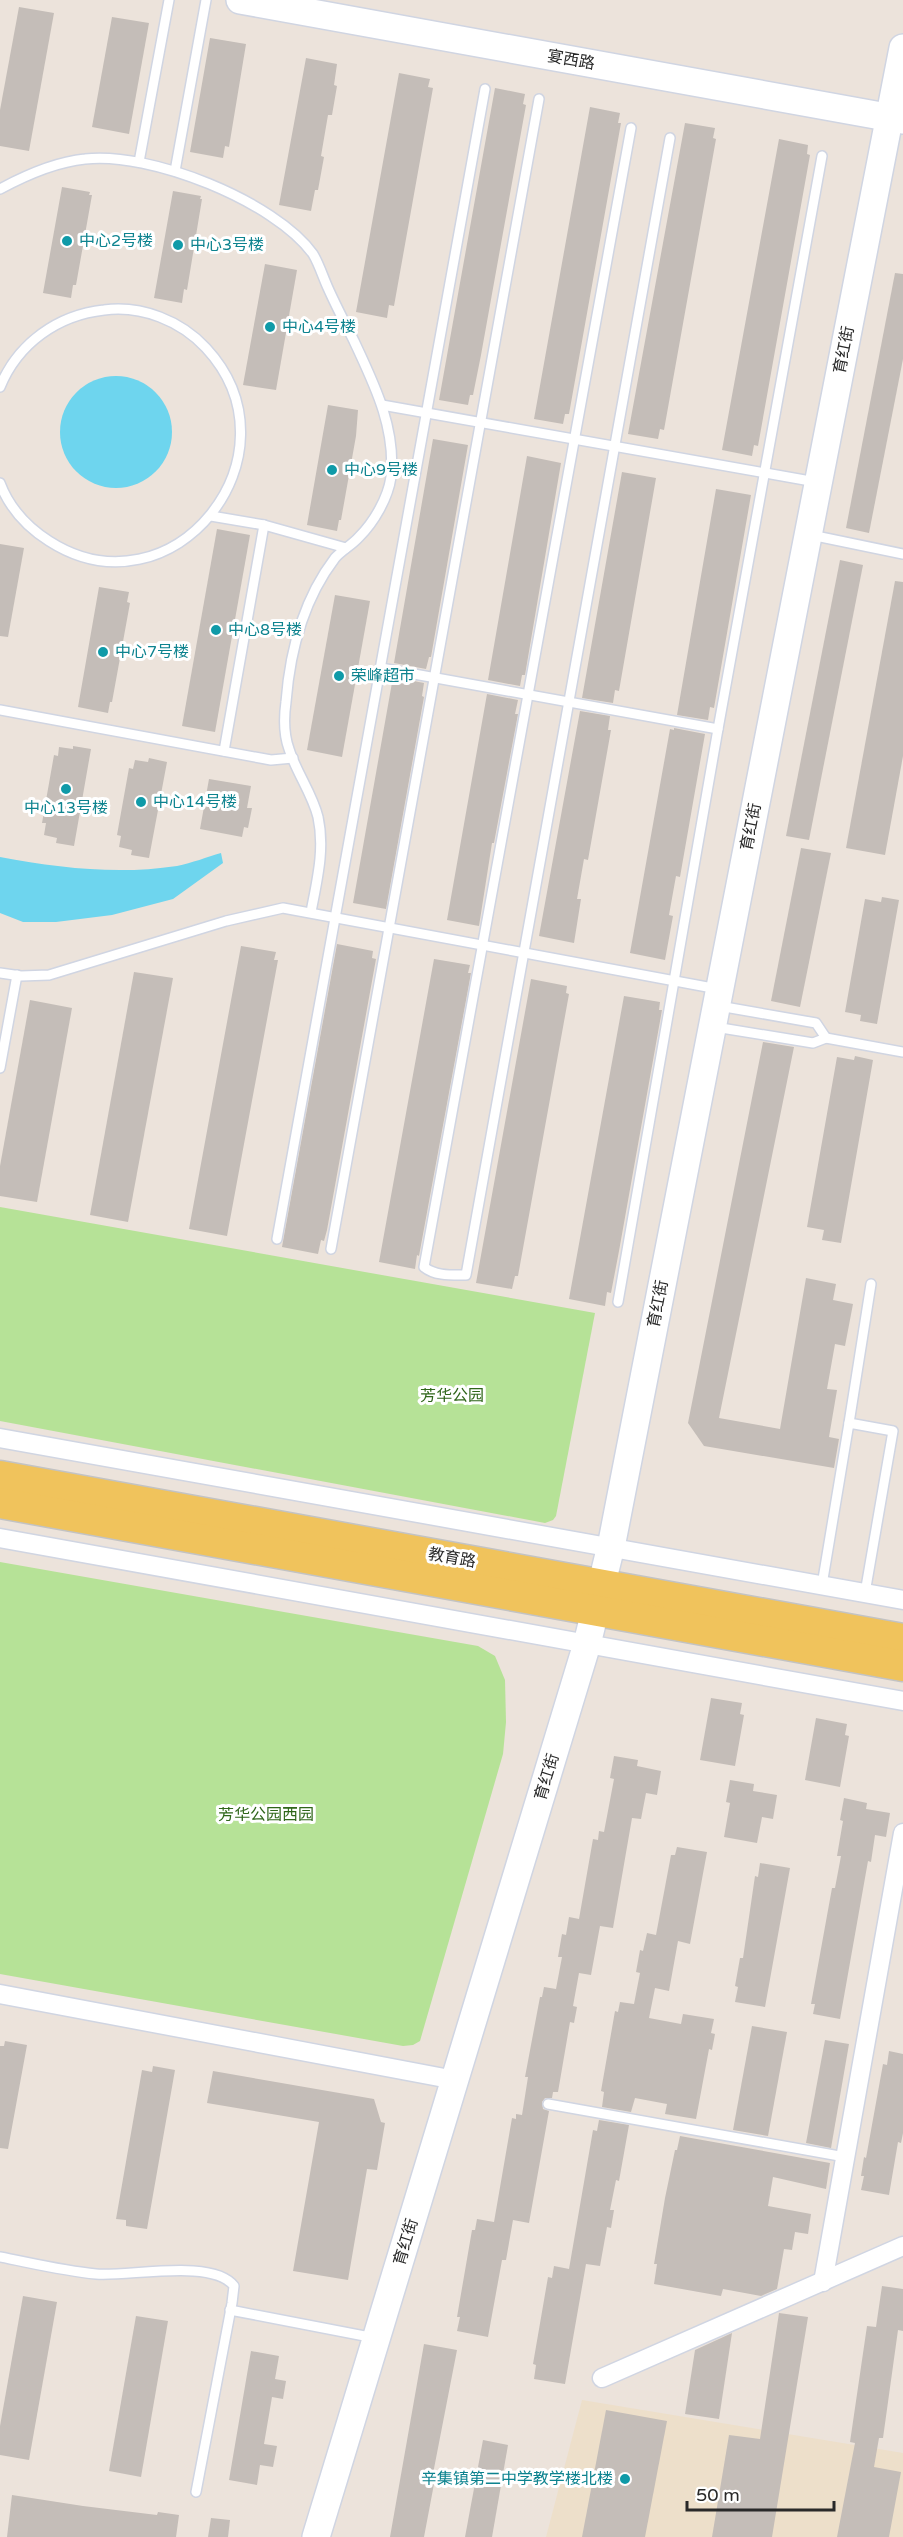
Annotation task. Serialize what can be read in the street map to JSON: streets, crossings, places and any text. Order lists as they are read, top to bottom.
{
  "streets": {
    "main road": ["教育路"],
    "street": ["宴西路", "育红街"]
  },
  "crossings": [
    ["宴西路", "育红街"],
    ["育红街", "教育路"]
  ],
  "parks": ["芳华公园", "芳华公园西园"],
  "places": [
    "中心2号楼",
    "中心3号楼",
    "中心4号楼",
    "中心9号楼",
    "中心8号楼",
    "中心7号楼",
    "荣峰超市",
    "中心13号楼",
    "中心14号楼",
    "辛集镇第二中学教学楼北楼"
  ],
  "scale_bar": "50 m"
}
